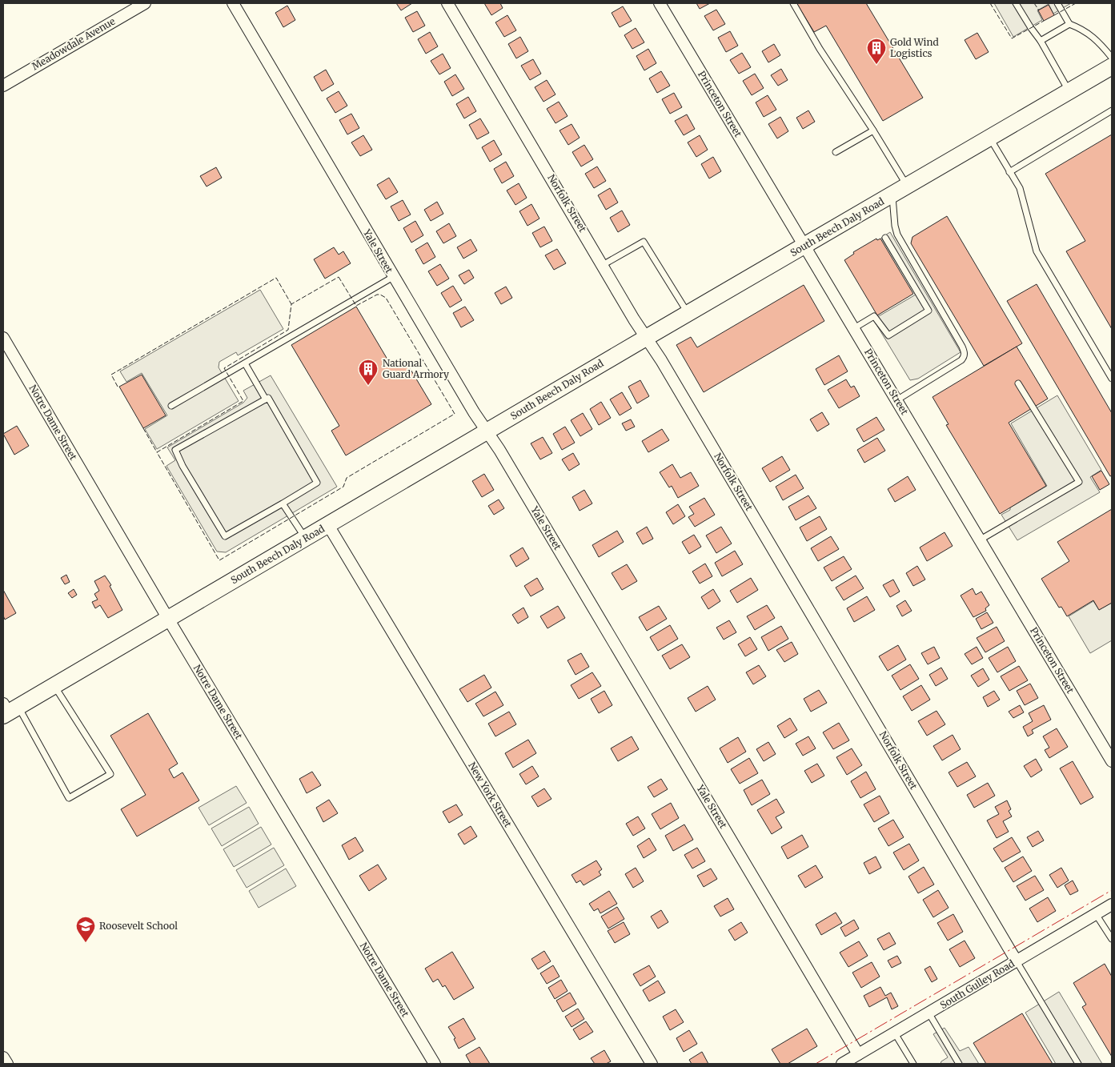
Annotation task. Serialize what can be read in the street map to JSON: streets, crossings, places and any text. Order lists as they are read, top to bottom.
{
  "streets": {
    "main road": ["South Beech Daly Road"],
    "street": [
      "Meadowdale Avenue",
      "Princeton Street",
      "Norfolk Street",
      "Yale Street",
      "Notre Dame Street",
      "New York Street",
      "South Gulley Road"
    ]
  },
  "crossings": [
    ["Princeton Street", "South Beech Daly Road"],
    ["Norfolk Street", "South Beech Daly Road"],
    ["Norfolk Street", "South Gulley Road"],
    ["South Beech Daly Road", "Yale Street"],
    ["South Beech Daly Road", "Notre Dame Street"],
    ["South Beech Daly Road", "New York Street"],
    ["Yale Street", "South Gulley Road"]
  ],
  "places": {
    "building": ["Gold Wind Logistics", "National Guard Armory"],
    "school or university": ["Roosevelt School"]
  }
}
